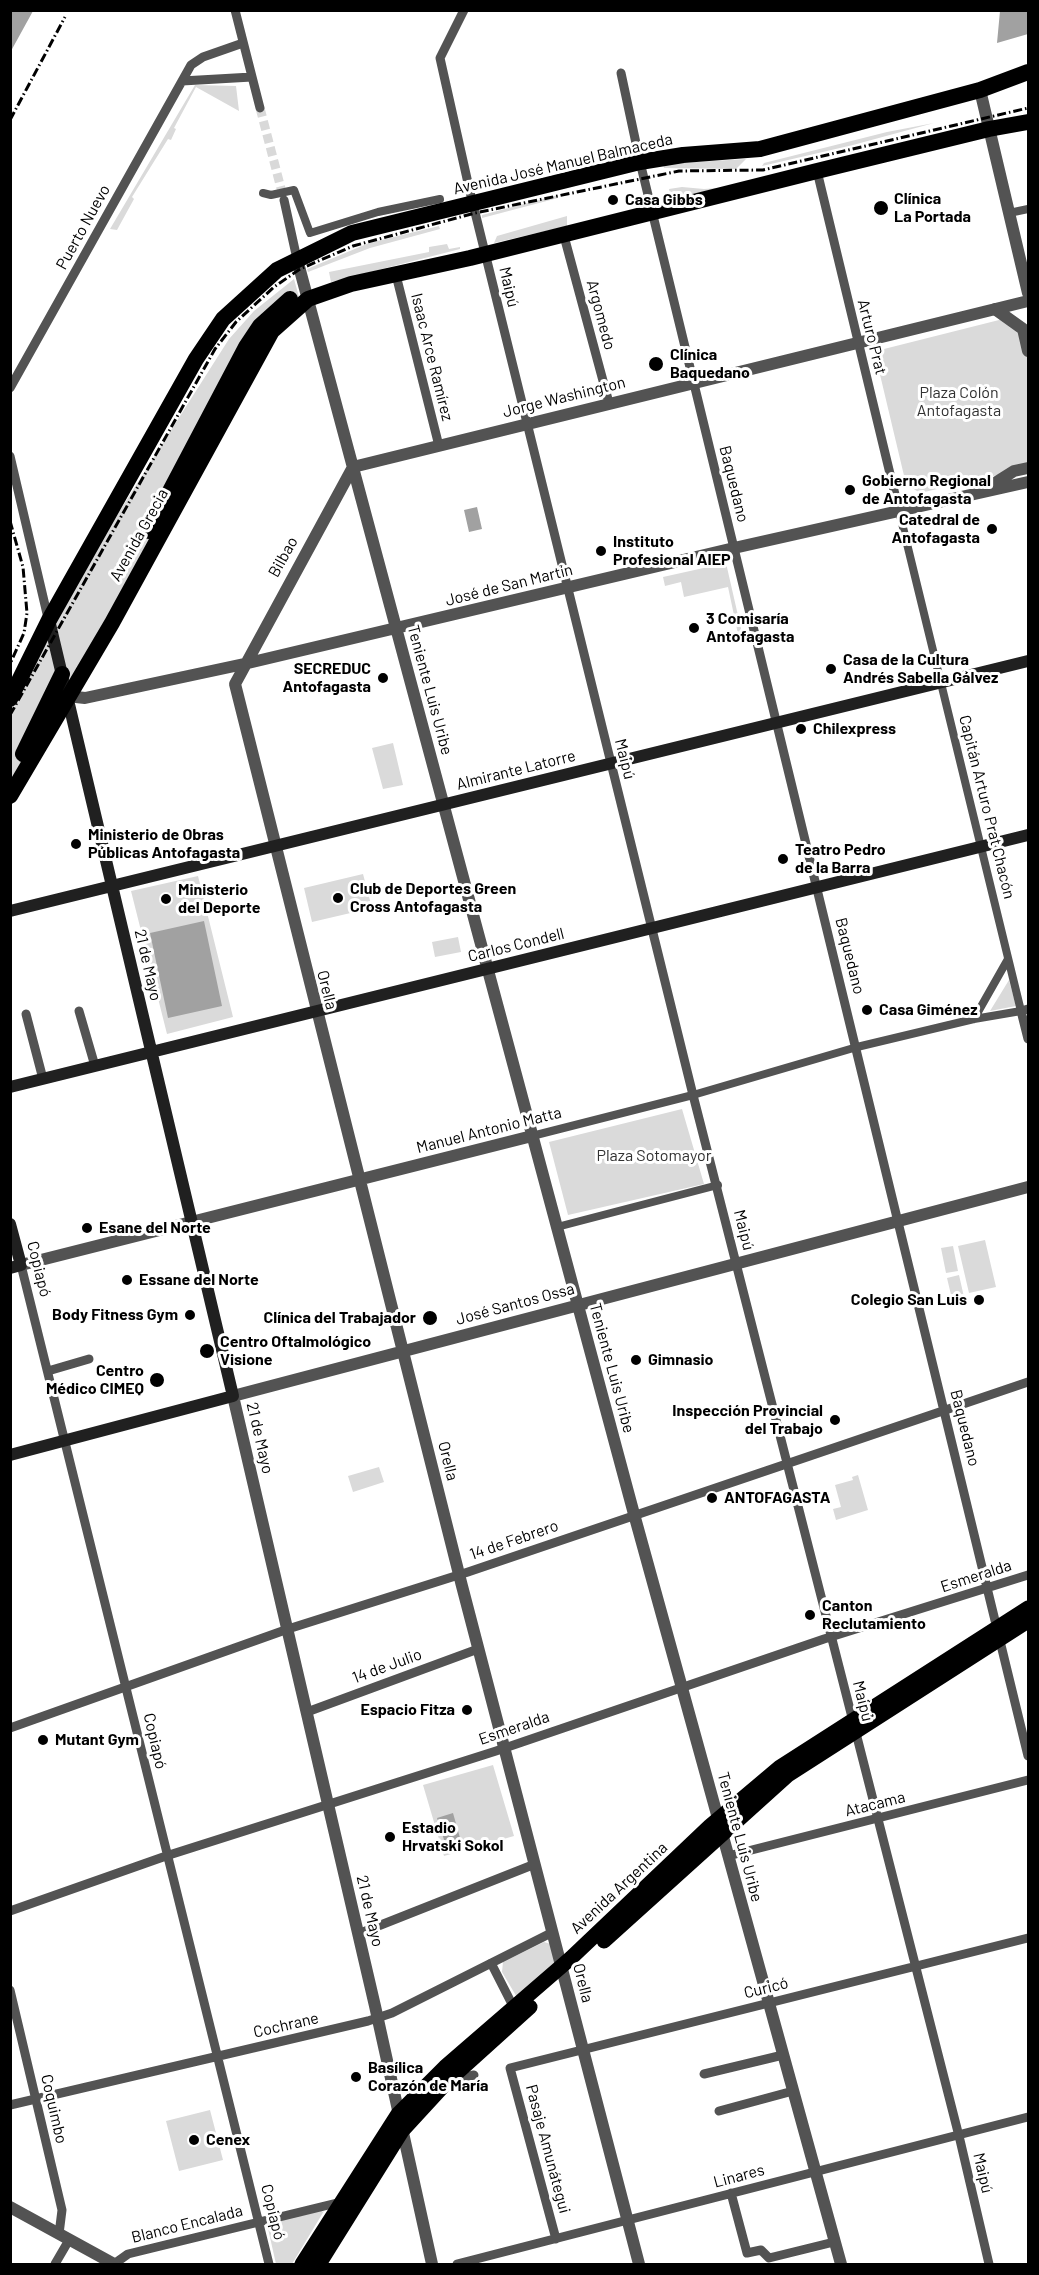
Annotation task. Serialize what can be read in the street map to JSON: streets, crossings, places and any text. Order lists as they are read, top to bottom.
{
  "streets": {
    "highway": ["Avenida José Manuel Balmaceda", "Avenida Grecia"],
    "main road": [
      "Almirante Latorre",
      "Carlos Condell",
      "21 de Mayo",
      "Copiapó",
      "José Santos Ossa",
      "Avenida Argentina"
    ],
    "street": [
      "Puerto Nuevo",
      "Maipú",
      "Argomedo",
      "Arturo Prat",
      "Isaac Arce Ramírez",
      "Jorge Washington",
      "Baquedano",
      "Bilbao",
      "José de San Martín",
      "Teniente Luis Uribe",
      "Capitán Arturo Prat Chacón",
      "Orella",
      "Manuel Antonio Matta",
      "14 de Febrero",
      "Esmeralda",
      "14 de Julio",
      "Atacama",
      "Curicó",
      "Cochrane",
      "Coquimbo",
      "Pasaje Amunátegui",
      "Linares",
      "Blanco Encalada"
    ]
  },
  "crossings": [
    ["Avenida José Manuel Balmaceda", "Maipú"],
    ["Avenida José Manuel Balmaceda", "Baquedano"],
    ["Avenida José Manuel Balmaceda", "Teniente Luis Uribe"],
    ["Avenida José Manuel Balmaceda", "21 de Mayo"],
    ["Maipú", "Jorge Washington"],
    ["Maipú", "José de San Martín"],
    ["Maipú", "Almirante Latorre"],
    ["Maipú", "Carlos Condell"],
    ["Maipú", "Manuel Antonio Matta"],
    ["Maipú", "José Santos Ossa"],
    ["Maipú", "14 de Febrero"],
    ["Maipú", "Esmeralda"],
    ["Maipú", "Atacama"],
    ["Maipú", "Avenida Argentina"],
    ["Maipú", "Curicó"],
    ["Maipú", "Linares"],
    ["Argomedo", "Jorge Washington"],
    ["Arturo Prat", "Jorge Washington"],
    ["Arturo Prat", "José de San Martín"],
    ["Arturo Prat", "Capitán Arturo Prat Chacón"],
    ["Isaac Arce Ramírez", "Jorge Washington"],
    ["Jorge Washington", "Baquedano"],
    ["Jorge Washington", "Bilbao"],
    ["Jorge Washington", "Teniente Luis Uribe"],
    ["Baquedano", "José de San Martín"],
    ["Baquedano", "Almirante Latorre"],
    ["Baquedano", "Carlos Condell"],
    ["Baquedano", "Manuel Antonio Matta"],
    ["Baquedano", "José Santos Ossa"],
    ["Baquedano", "14 de Febrero"],
    ["Baquedano", "Esmeralda"],
    ["Baquedano", "Avenida Argentina"],
    ["Avenida Grecia", "José de San Martín"],
    ["Avenida Grecia", "Teniente Luis Uribe"],
    ["Avenida Grecia", "21 de Mayo"],
    ["Bilbao", "José de San Martín"],
    ["Bilbao", "Teniente Luis Uribe"],
    ["Bilbao", "Orella"],
    ["José de San Martín", "Teniente Luis Uribe"],
    ["José de San Martín", "Capitán Arturo Prat Chacón"],
    ["José de San Martín", "21 de Mayo"],
    ["José de San Martín", "Orella"],
    ["Teniente Luis Uribe", "Almirante Latorre"],
    ["Teniente Luis Uribe", "Carlos Condell"],
    ["Teniente Luis Uribe", "Manuel Antonio Matta"],
    ["Teniente Luis Uribe", "José Santos Ossa"],
    ["Teniente Luis Uribe", "14 de Febrero"],
    ["Teniente Luis Uribe", "Esmeralda"],
    ["Teniente Luis Uribe", "Atacama"],
    ["Teniente Luis Uribe", "Avenida Argentina"],
    ["Teniente Luis Uribe", "Curicó"],
    ["Teniente Luis Uribe", "Linares"],
    ["Almirante Latorre", "Capitán Arturo Prat Chacón"],
    ["Almirante Latorre", "21 de Mayo"],
    ["Almirante Latorre", "Orella"],
    ["Capitán Arturo Prat Chacón", "Carlos Condell"],
    ["Capitán Arturo Prat Chacón", "Manuel Antonio Matta"],
    ["Carlos Condell", "21 de Mayo"],
    ["Carlos Condell", "Orella"],
    ["21 de Mayo", "Manuel Antonio Matta"],
    ["21 de Mayo", "José Santos Ossa"],
    ["21 de Mayo", "14 de Febrero"],
    ["21 de Mayo", "Esmeralda"],
    ["21 de Mayo", "14 de Julio"],
    ["21 de Mayo", "Avenida Argentina"],
    ["21 de Mayo", "Cochrane"],
    ["Orella", "Manuel Antonio Matta"],
    ["Orella", "José Santos Ossa"],
    ["Orella", "14 de Febrero"],
    ["Orella", "Esmeralda"],
    ["Orella", "14 de Julio"],
    ["Orella", "Avenida Argentina"],
    ["Orella", "Curicó"],
    ["Orella", "Cochrane"],
    ["Orella", "Linares"],
    ["Manuel Antonio Matta", "Copiapó"],
    ["Copiapó", "José Santos Ossa"],
    ["Copiapó", "14 de Febrero"],
    ["Copiapó", "Esmeralda"],
    ["Copiapó", "Cochrane"],
    ["Copiapó", "Blanco Encalada"],
    ["Avenida Argentina", "Blanco Encalada"],
    ["Curicó", "Pasaje Amunátegui"],
    ["Cochrane", "Coquimbo"],
    ["Pasaje Amunátegui", "Linares"]
  ],
  "parks": ["Plaza Colón Antofagasta", "Plaza Sotomayor"],
  "places": [
    "Casa Gibbs",
    "Clínica La Portada",
    "Clínica Baquedano",
    "Gobierno Regional de Antofagasta",
    "Catedral de Antofagasta",
    "Instituto Profesional AIEP",
    "3 Comisaría Antofagasta",
    "Casa de la Cultura Andrés Sabella Gálvez",
    "SECREDUC Antofagasta",
    "Chilexpress",
    "Ministerio de Obras Públicas Antofagasta",
    "Teatro Pedro de la Barra",
    "Club de Deportes Green Cross Antofagasta",
    "Ministerio del Deporte",
    "Casa Giménez",
    "Esane del Norte",
    "Essane del Norte",
    "Colegio San Luis",
    "Body Fitness Gym",
    "Clínica del Trabajador",
    "Centro Oftalmológico Visione",
    "Gimnasio",
    "Centro Médico CIMEQ",
    "Inspección Provincial del Trabajo",
    "ANTOFAGASTA",
    "Canton Reclutamiento",
    "Espacio Fitza",
    "Mutant Gym",
    "Estadio Hrvatski Sokol",
    "Basílica Corazón de María",
    "Cenex"
  ]
}
